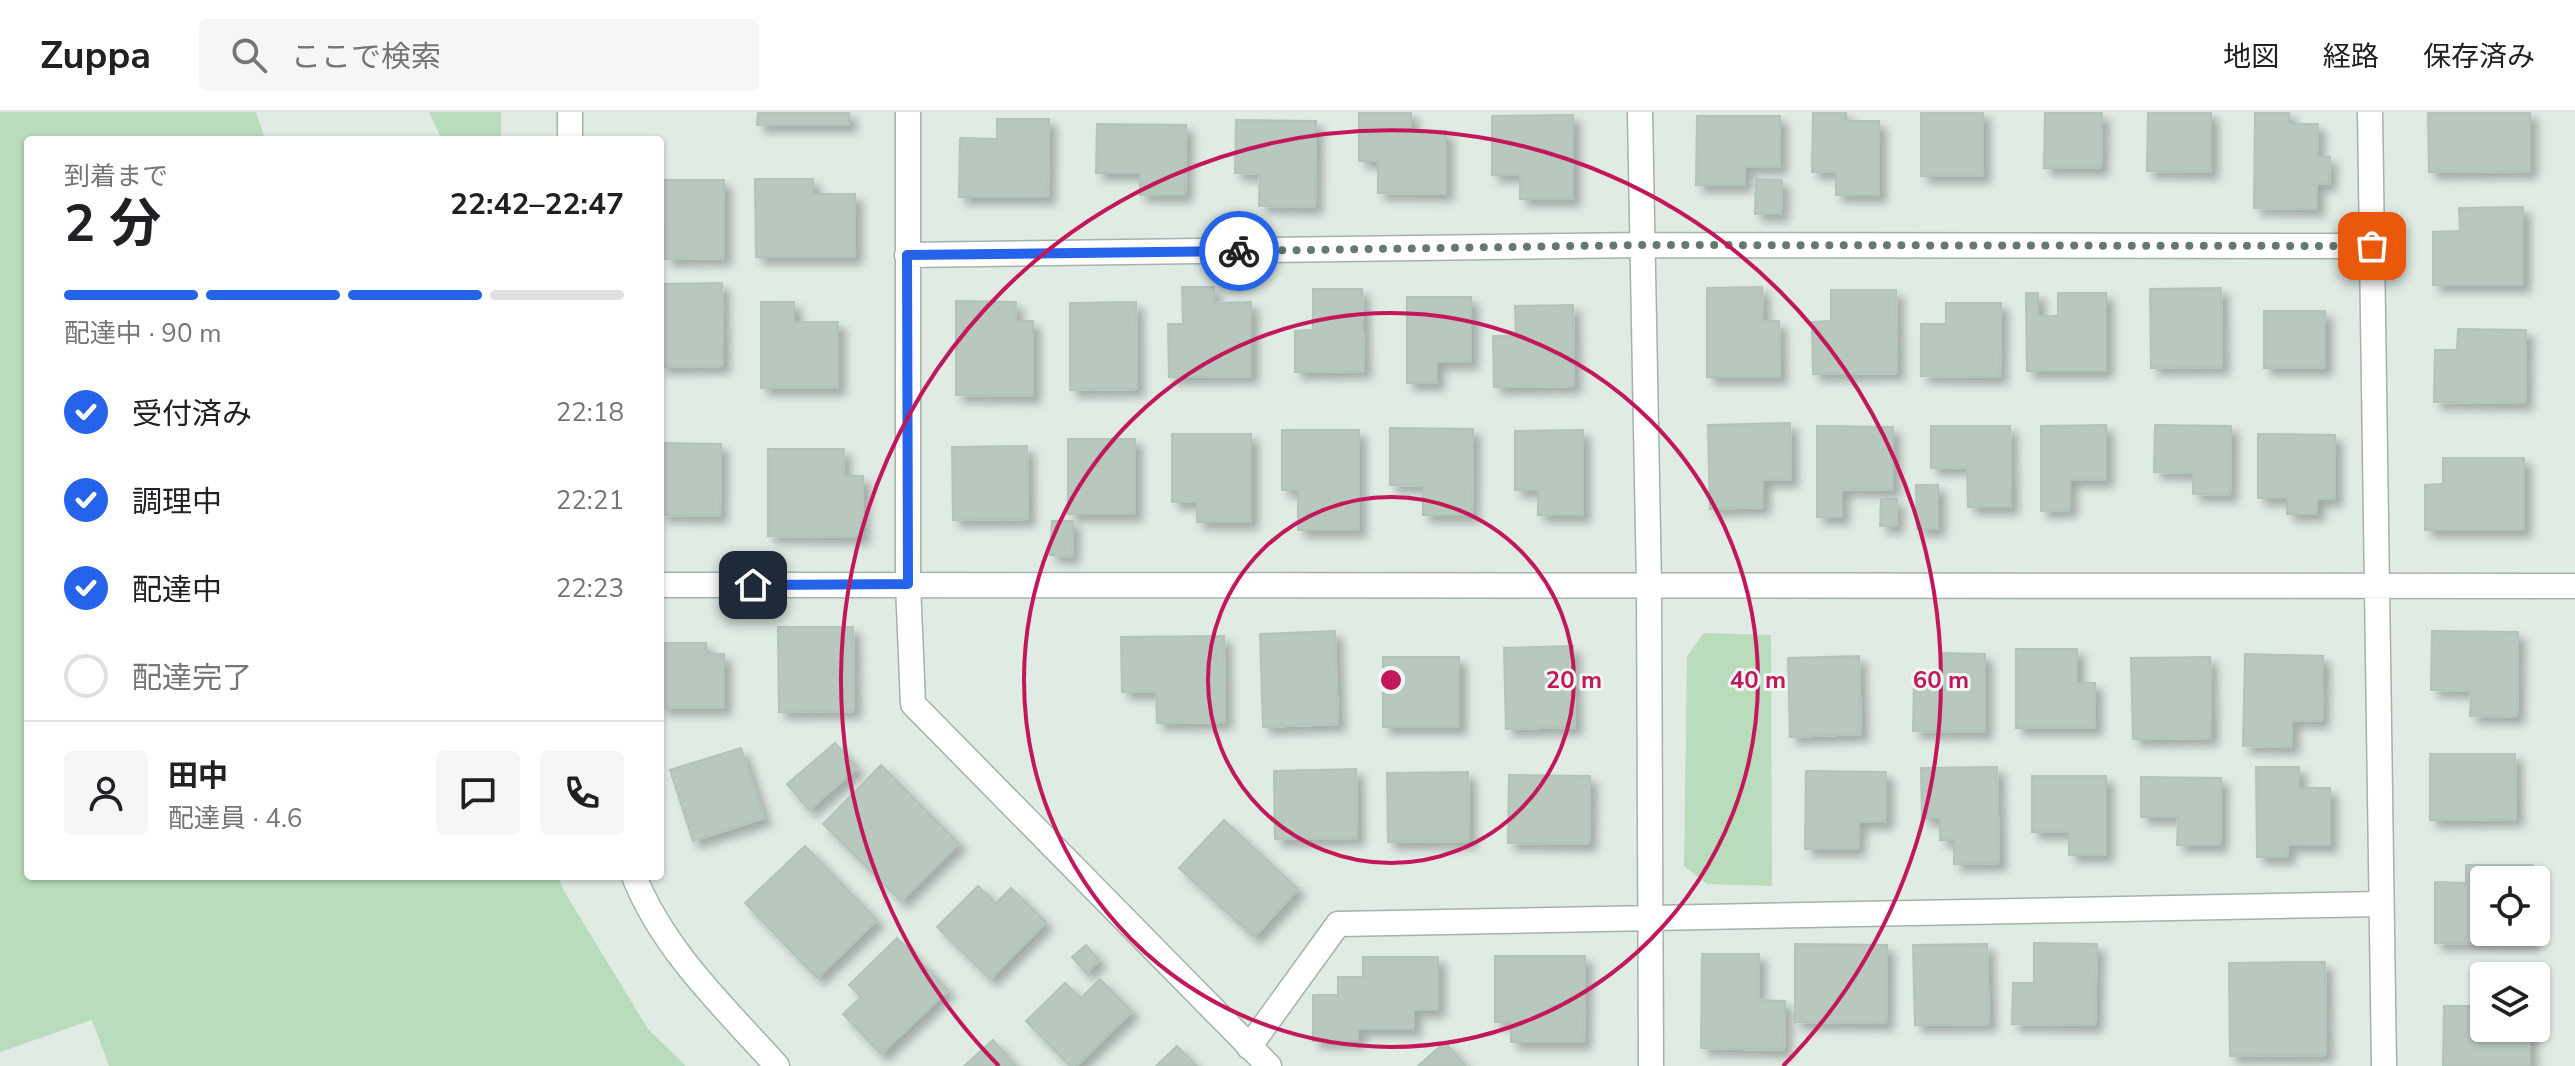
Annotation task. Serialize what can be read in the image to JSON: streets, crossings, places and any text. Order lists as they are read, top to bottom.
{
  "page": {
    "header": "Zuppa",
    "search": "ここで検索",
    "nav": ["地図", "経路", "保存済み"],
    "heading": ["2 分", "到着まで", "22:42–22:47"],
    "panel": ["田中", "配達員 · 4.6"],
    "bar": "配達中 · 90 m",
    "list": [
      ["受付済み", "22:18"],
      ["調理中", "22:21"],
      ["配達中", "22:23"],
      "配達完了"
    ]
  },
  "rings": ["20 m", "40 m", "60 m"]
}
